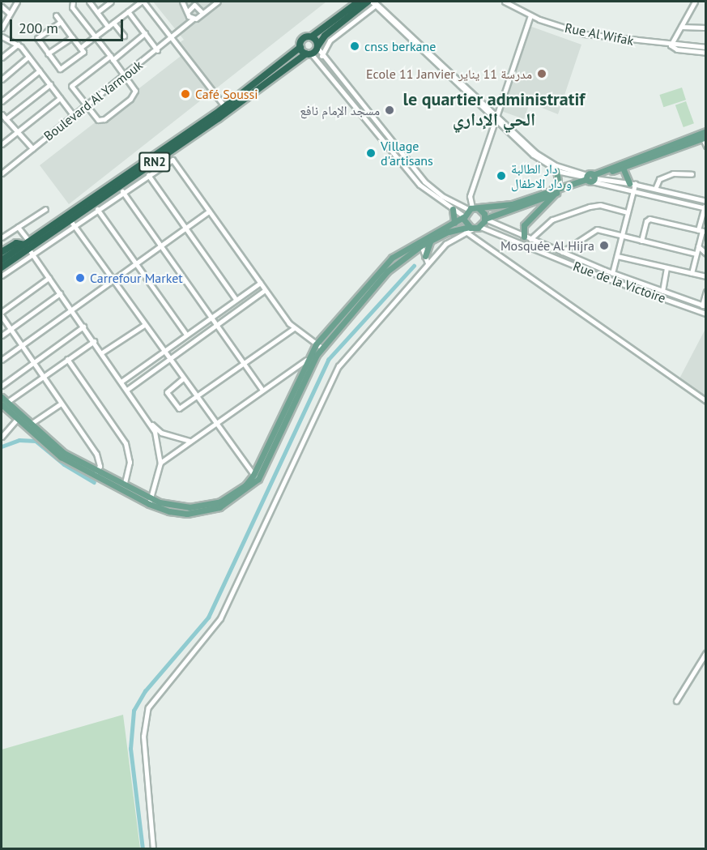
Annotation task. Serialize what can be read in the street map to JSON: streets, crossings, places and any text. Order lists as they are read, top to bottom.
{
  "streets": {
    "highway": ["RN2"],
    "street": ["Rue Al Wifak", "Boulevard Al Yarmouk", "Rue de la Victoire"]
  },
  "districts": ["le quartier administratif الحي الإداري"],
  "places": [
    "cnss berkane",
    "Ecole 11 Janvier مدرسة 11 يناير",
    "Café Soussi",
    "مسجد الإمام نافع",
    "Village d'artisans",
    "دار الطالبة و دار الاطفال",
    "Mosquée Al Hijra",
    "Carrefour Market"
  ],
  "scale_bar": "200 m"
}
